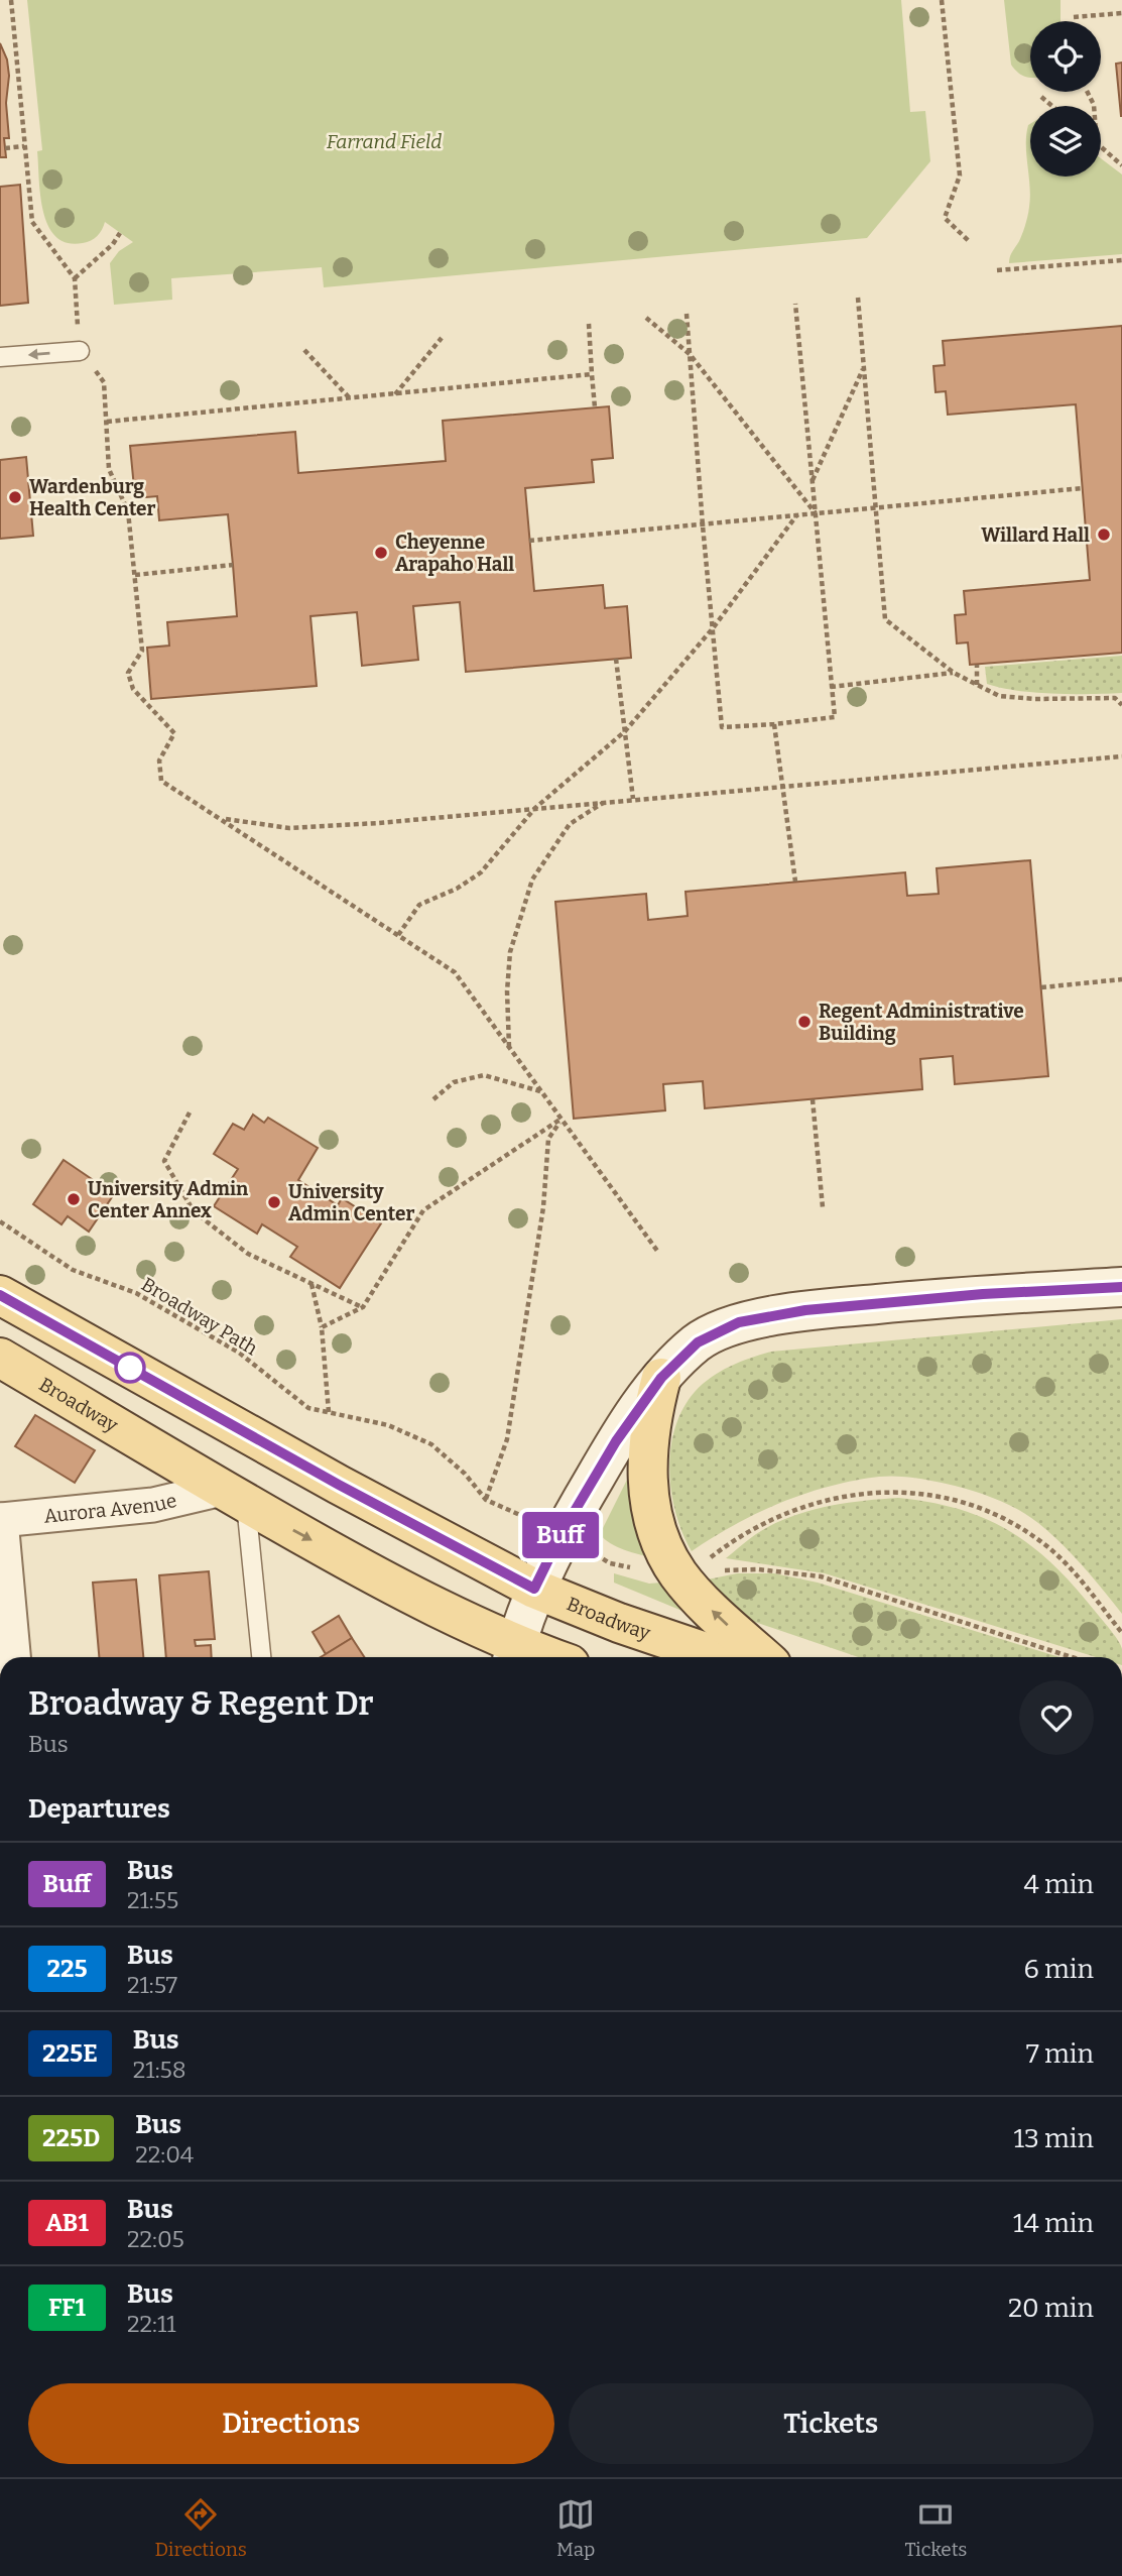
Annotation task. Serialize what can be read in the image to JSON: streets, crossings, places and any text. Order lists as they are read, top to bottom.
{
  "streets": {
    "main road": ["Broadway"],
    "street": ["Aurora Avenue"],
    "path": ["Broadway Path"]
  },
  "crossings": [
    ["Broadway", "Aurora Avenue"]
  ],
  "parks": ["Farrand Field"],
  "places": [
    "Wardenburg Health Center",
    "Willard Hall",
    "Cheyenne Arapaho Hall",
    "Regent Administrative Building",
    "University Admin Center Annex",
    "University Admin Center"
  ],
  "lines": ["bus line Buff"],
  "page": {
    "on_map": "Buff",
    "heading": [
      ["Broadway & Regent Dr", "Bus"],
      "Departures"
    ],
    "list": [
      {
        "mark": "Buff",
        "name": "Bus",
        "note": "21:55",
        "value": "4 min"
      },
      {
        "mark": "225",
        "name": "Bus",
        "note": "21:57",
        "value": "6 min"
      },
      {
        "mark": "225E",
        "name": "Bus",
        "note": "21:58",
        "value": "7 min"
      },
      {
        "mark": "225D",
        "name": "Bus",
        "note": "22:04",
        "value": "13 min"
      },
      {
        "mark": "AB1",
        "name": "Bus",
        "note": "22:05",
        "value": "14 min"
      },
      {
        "mark": "FF1",
        "name": "Bus",
        "note": "22:11",
        "value": "20 min"
      }
    ],
    "buttons": ["Directions", "Tickets"],
    "tabs": ["Directions", "Map", "Tickets"]
  }
}
